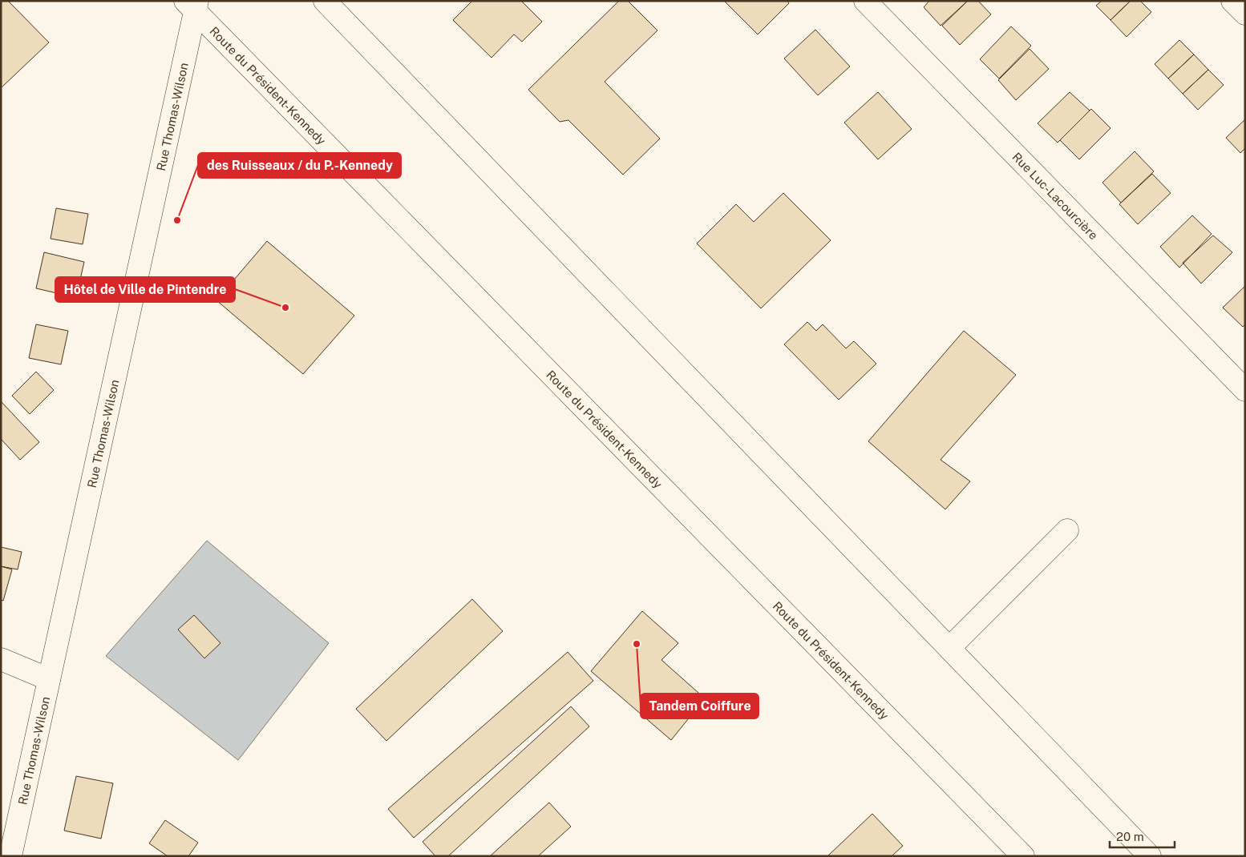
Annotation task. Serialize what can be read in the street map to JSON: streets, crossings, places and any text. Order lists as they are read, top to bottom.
{
  "streets": {
    "main road": ["Route du Président-Kennedy", "Rue Thomas-Wilson", "Rue Luc-Lacourcière"]
  },
  "crossings": [
    ["Route du Président-Kennedy", "Rue Thomas-Wilson"]
  ],
  "places": ["des Ruisseaux / du P.-Kennedy", "Hôtel de Ville de Pintendre", "Tandem Coiffure"],
  "scale_bar": "20 m"
}
